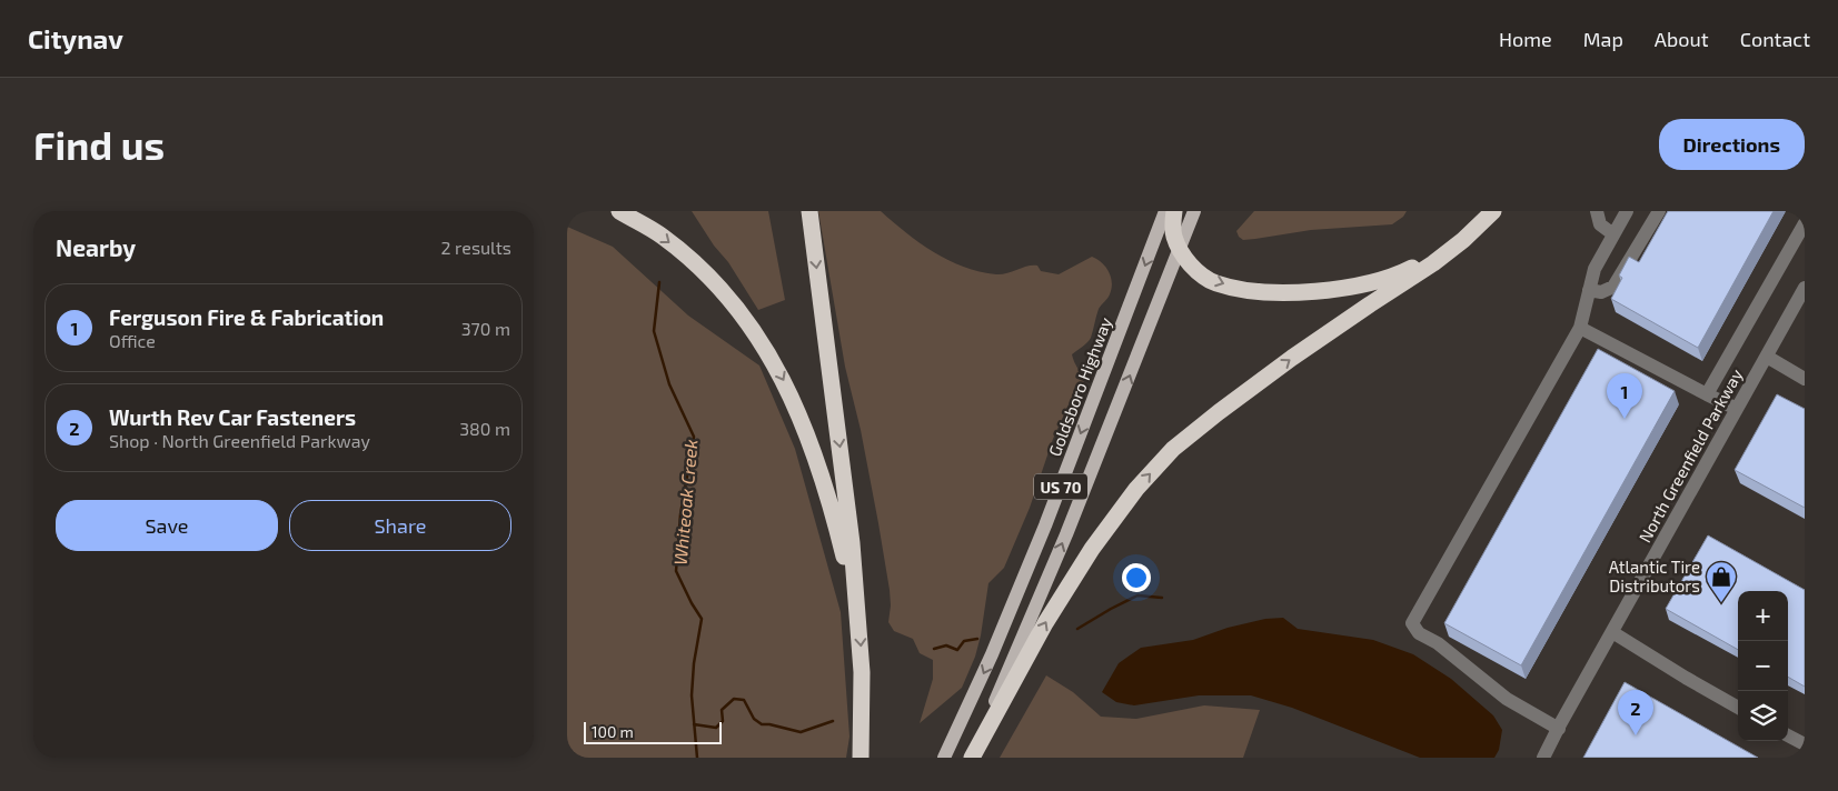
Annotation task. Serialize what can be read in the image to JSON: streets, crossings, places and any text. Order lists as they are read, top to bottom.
{
  "streets": {
    "main road": ["Goldsboro Highway", "US 70"],
    "street": ["North Greenfield Parkway"]
  },
  "water": ["Whiteoak Creek"],
  "places": {
    "shop": ["Atlantic Tire Distributors"]
  },
  "scale_bar": "100 m",
  "page": {
    "header": "Citynav",
    "nav": [
      "Home",
      "Map",
      "About",
      "Contact"
    ],
    "buttons": [
      "Directions",
      ["Save", "Share"]
    ],
    "title": "Find us",
    "heading": ["Nearby", "2 results"],
    "list": [
      {
        "mark": "1",
        "name": "Ferguson Fire & Fabrication",
        "note": "Office",
        "value": "370 m"
      },
      {
        "mark": "2",
        "name": "Wurth Rev Car Fasteners",
        "note": "Shop · North Greenfield Parkway",
        "value": "380 m"
      }
    ],
    "pins": ["1", "2"],
    "map_buttons": ["+", "−"],
    "scale": "100 m"
  }
}
